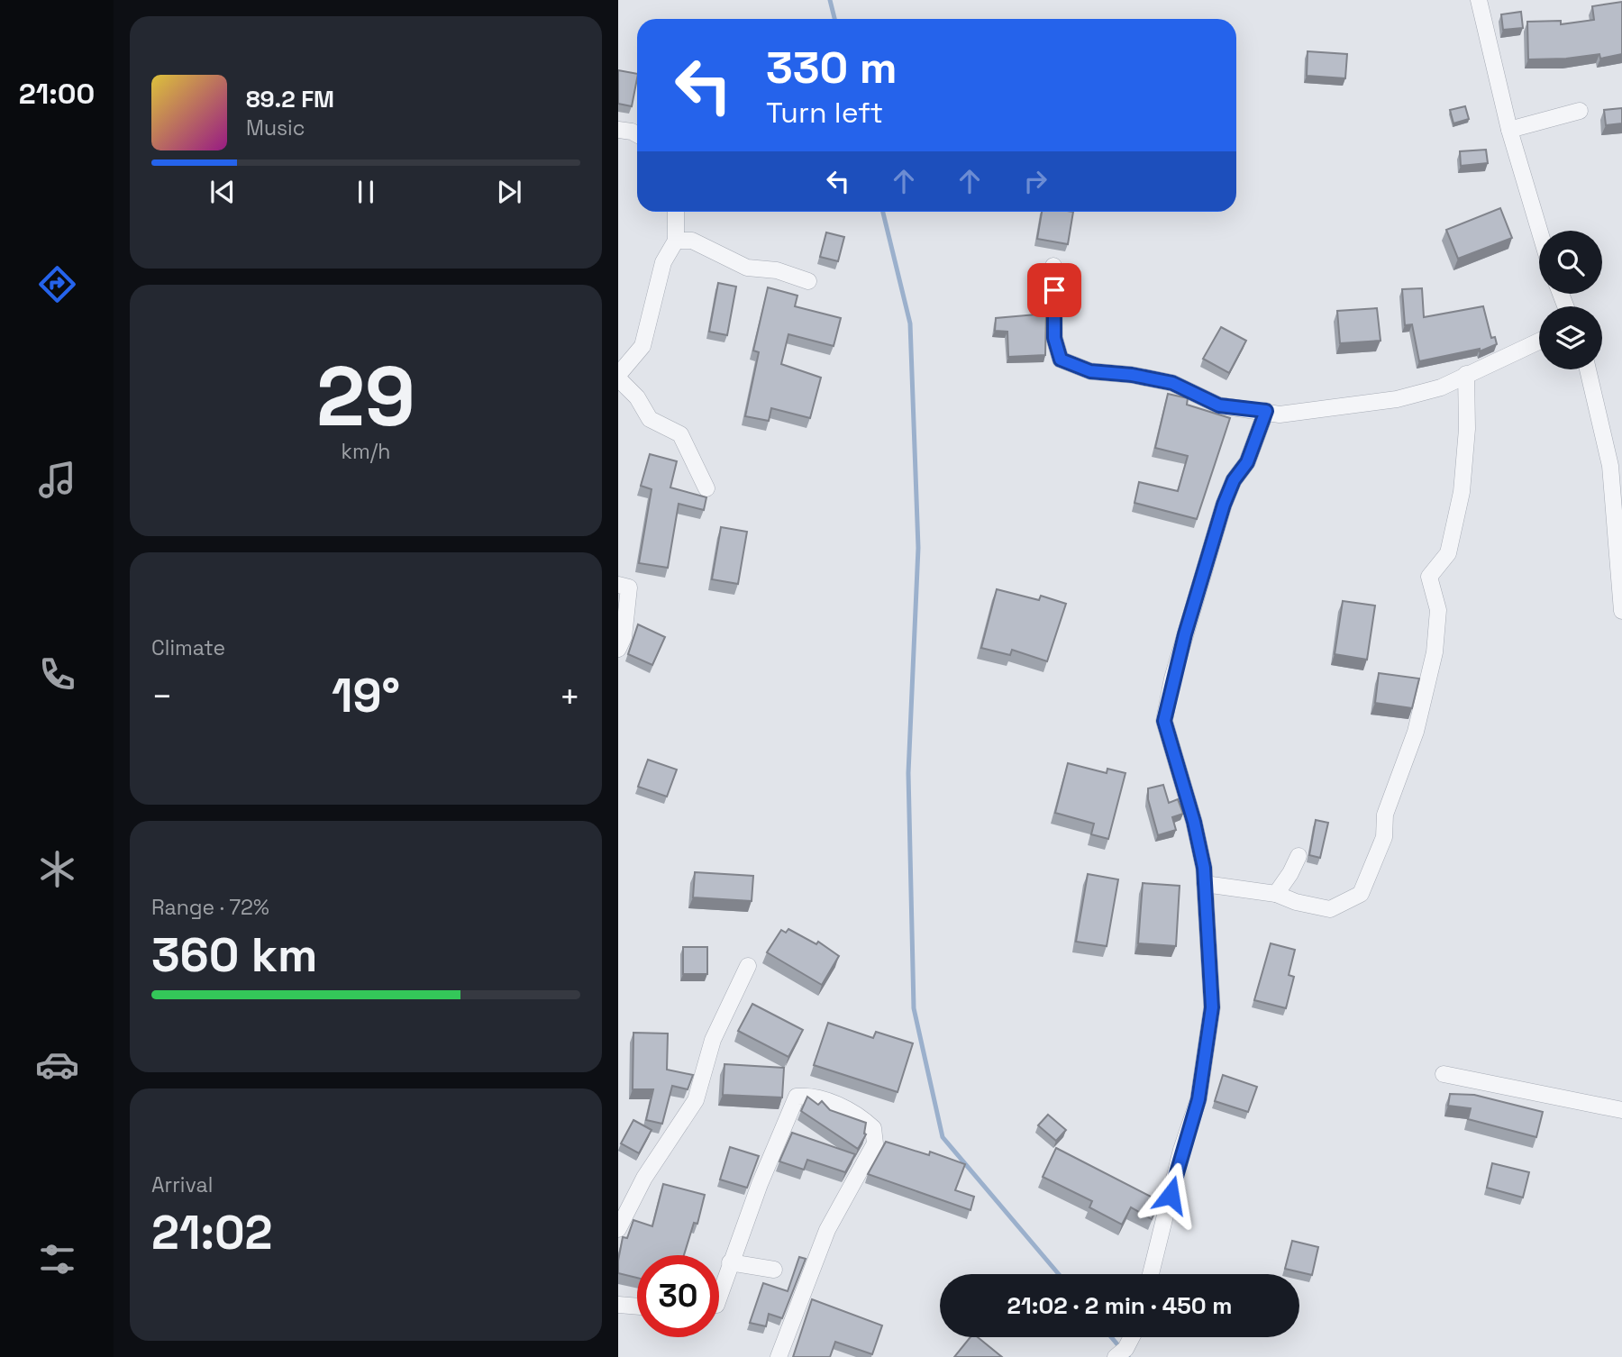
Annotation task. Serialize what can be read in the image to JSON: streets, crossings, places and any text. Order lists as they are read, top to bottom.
{
  "page": {
    "tabs": "21:00",
    "turn": ["330 m", "Turn left"],
    "song": ["89.2 FM", "Music"],
    "tile": [
      ["29", "km/h"],
      "Climate",
      ["Range · 72%", "360 km"],
      ["Arrival", "21:02"]
    ],
    "heat": ["−", "19°", "+"],
    "limit": "30",
    "trip": "21:02 · 2 min · 450 m"
  }
}
